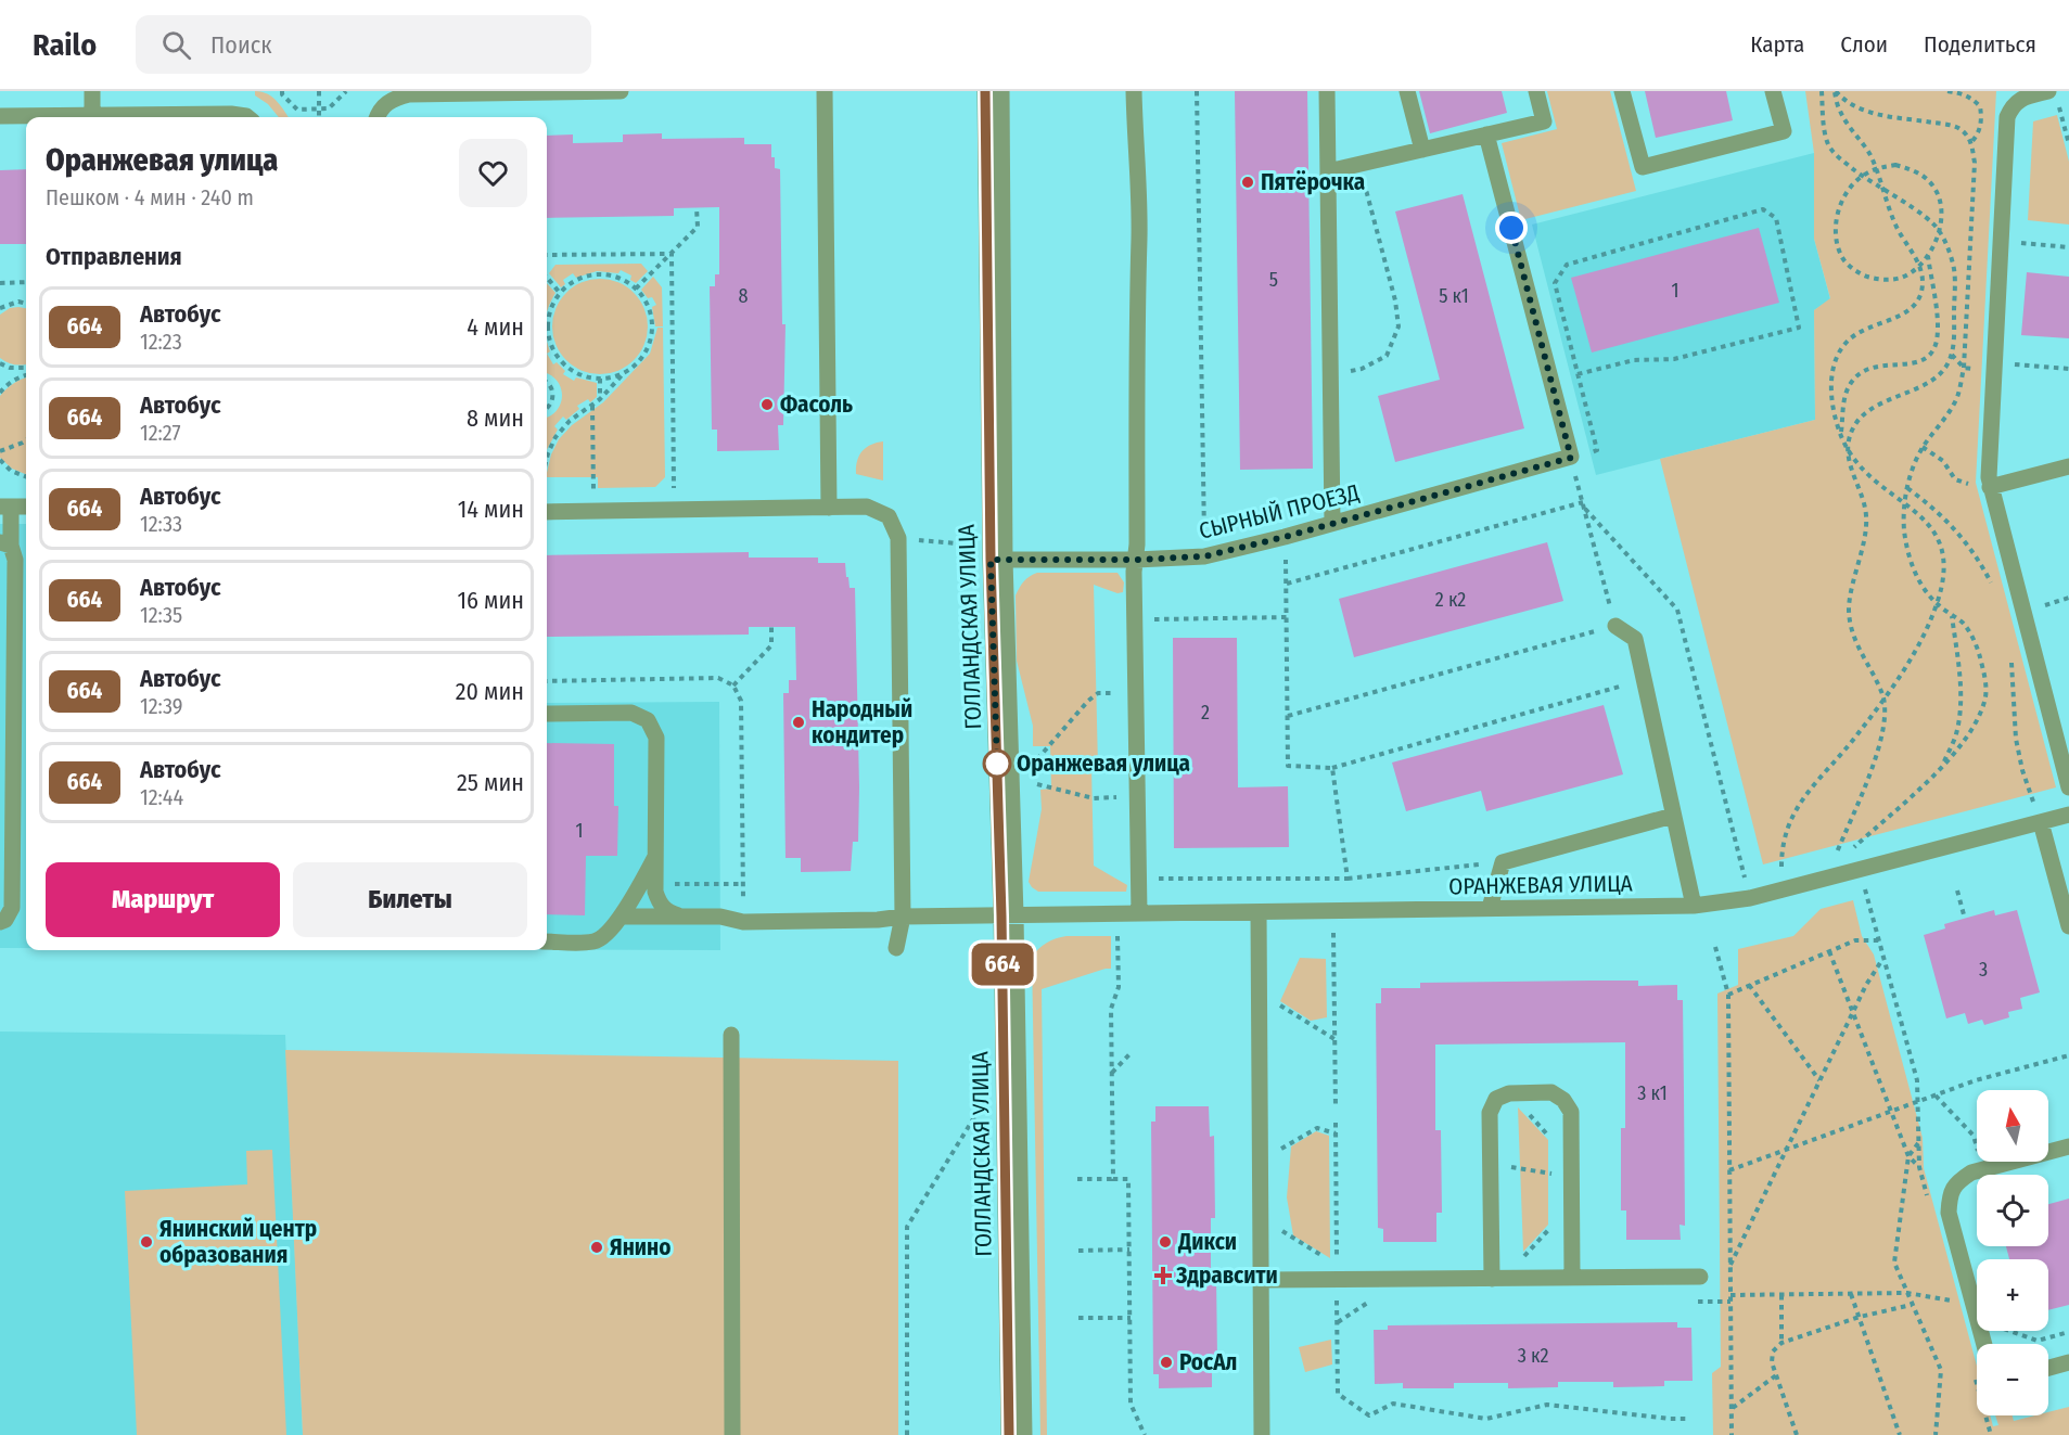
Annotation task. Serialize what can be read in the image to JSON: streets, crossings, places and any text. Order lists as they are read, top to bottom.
{
  "streets": {
    "street": ["СЫРНЫЙ ПРОЕЗД", "ГОЛЛАНДСКАЯ УЛИЦА", "ОРАНЖЕВАЯ УЛИЦА"]
  },
  "crossings": [
    ["СЫРНЫЙ ПРОЕЗД", "ГОЛЛАНДСКАЯ УЛИЦА"],
    ["ГОЛЛАНДСКАЯ УЛИЦА", "ОРАНЖЕВАЯ УЛИЦА"]
  ],
  "places": {
    "other": [
      "Пятёрочка",
      "Фасоль",
      "Народный кондитер",
      "Оранжевая улица",
      "Янинский центр образования",
      "Дикси",
      "Янино",
      "РосАл"
    ],
    "health": ["Здравсити"]
  },
  "lines": ["bus line 664"],
  "house_numbers": [
    "5",
    "1",
    "8",
    "5 к1",
    "2 к2",
    "2",
    "1",
    "3",
    "3 к1",
    "3 к2"
  ],
  "north": "top",
  "page": {
    "header": "Railo",
    "search": "Поиск",
    "nav": ["Карта", "Слои", "Поделиться"],
    "on_map": "664",
    "heading": [
      ["Оранжевая улица", "Пешком · 4 мин · 240 m"],
      "Отправления"
    ],
    "list": [
      {
        "mark": "664",
        "name": "Автобус",
        "note": "12:23",
        "value": "4 мин"
      },
      {
        "mark": "664",
        "name": "Автобус",
        "note": "12:27",
        "value": "8 мин"
      },
      {
        "mark": "664",
        "name": "Автобус",
        "note": "12:33",
        "value": "14 мин"
      },
      {
        "mark": "664",
        "name": "Автобус",
        "note": "12:35",
        "value": "16 мин"
      },
      {
        "mark": "664",
        "name": "Автобус",
        "note": "12:39",
        "value": "20 мин"
      },
      {
        "mark": "664",
        "name": "Автобус",
        "note": "12:44",
        "value": "25 мин"
      }
    ],
    "buttons": ["Маршрут", "Билеты"],
    "map_buttons": ["+", "−"]
  }
}
